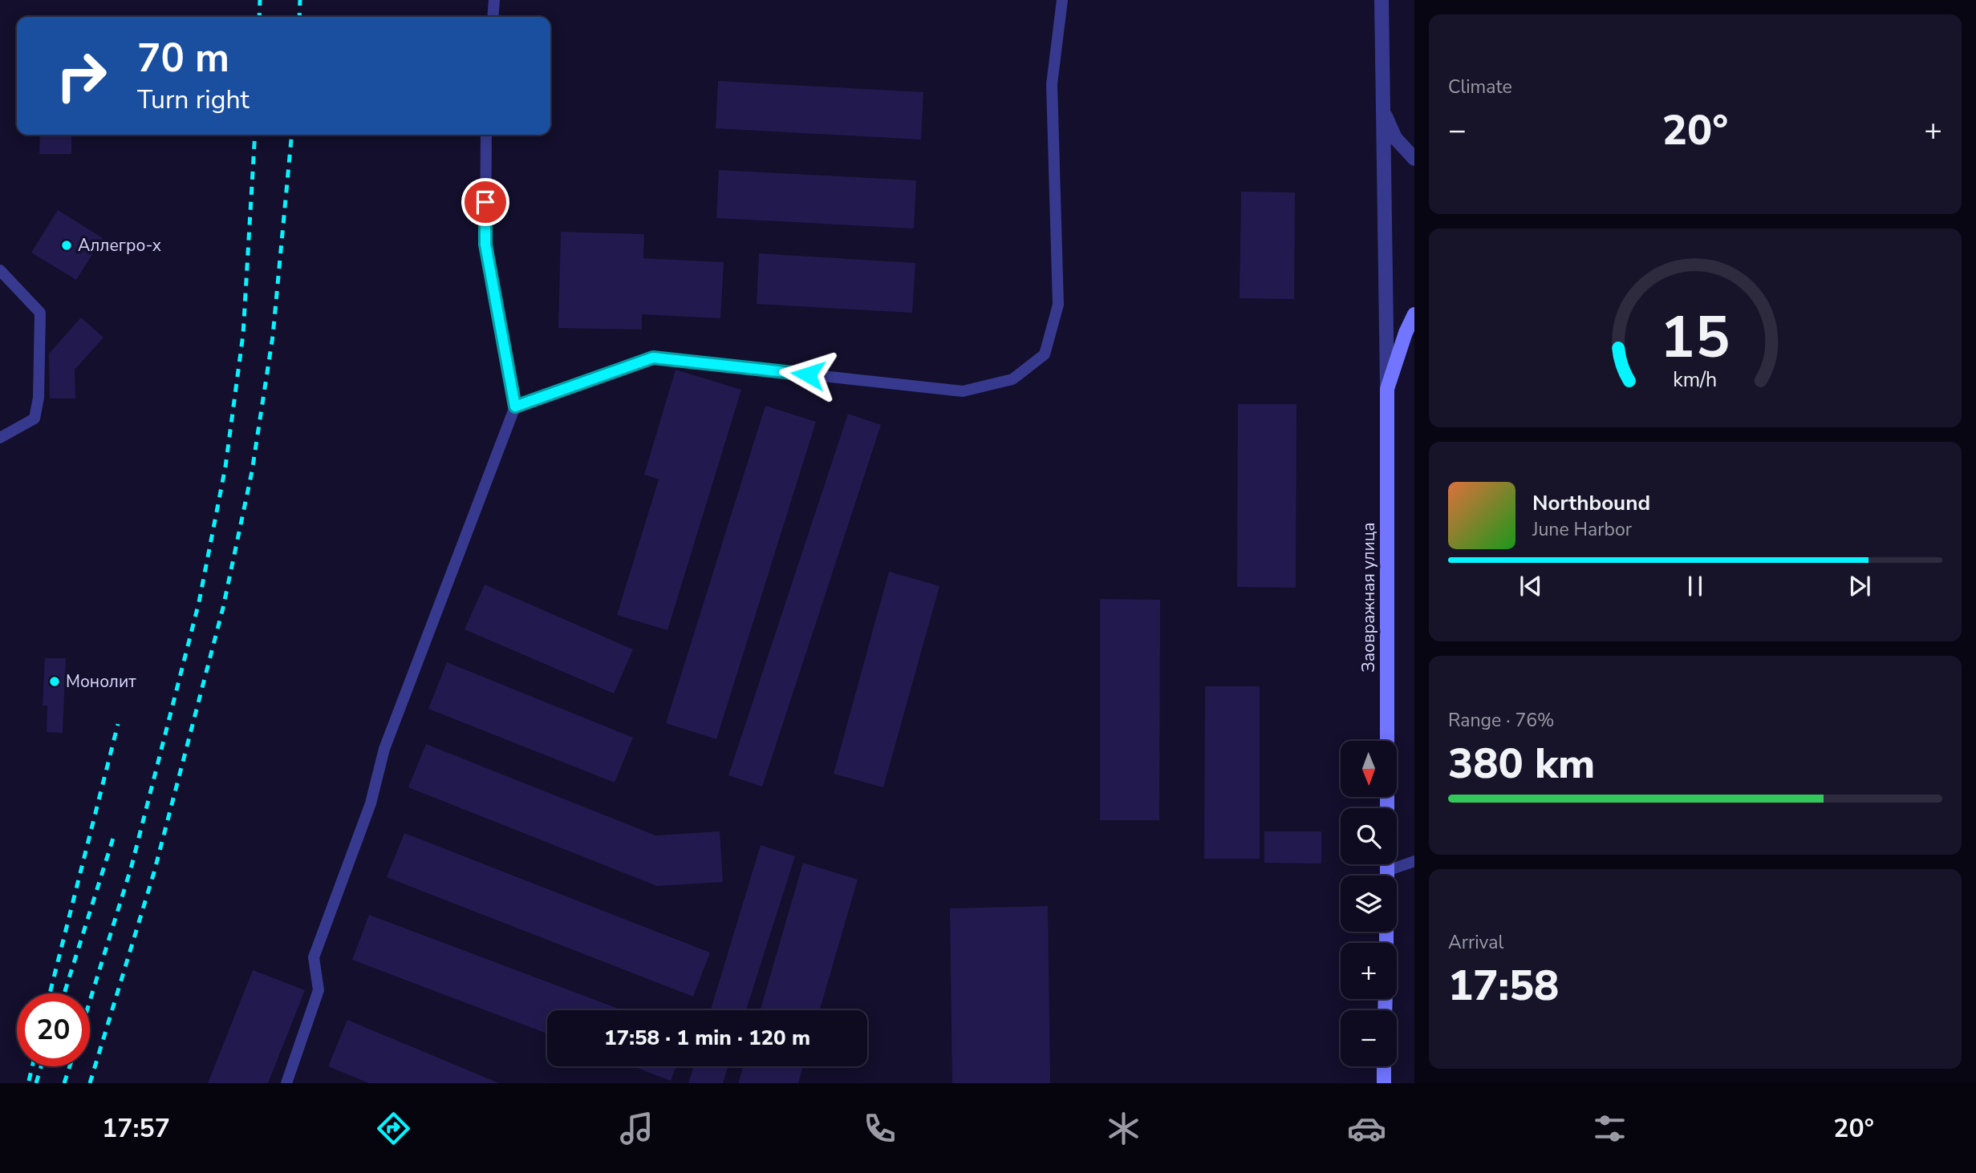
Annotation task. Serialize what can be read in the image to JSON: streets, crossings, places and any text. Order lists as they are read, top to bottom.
{
  "streets": {
    "street": ["Заовражная улица"]
  },
  "places": ["Аллегро-х", "Монолит"],
  "north": "bottom",
  "page": {
    "tile": [
      "Climate",
      ["Range · 76%", "380 km"],
      ["Arrival", "17:58"]
    ],
    "turn": ["70 m", "Turn right"],
    "heat": ["−", "20°", "+"],
    "song": ["Northbound", "June Harbor"],
    "map_buttons": ["+", "−"],
    "limit": "20",
    "trip": "17:58 · 1 min · 120 m",
    "tabs": ["17:57", "20°"],
    "gauge": ["15", "km/h"]
  }
}
